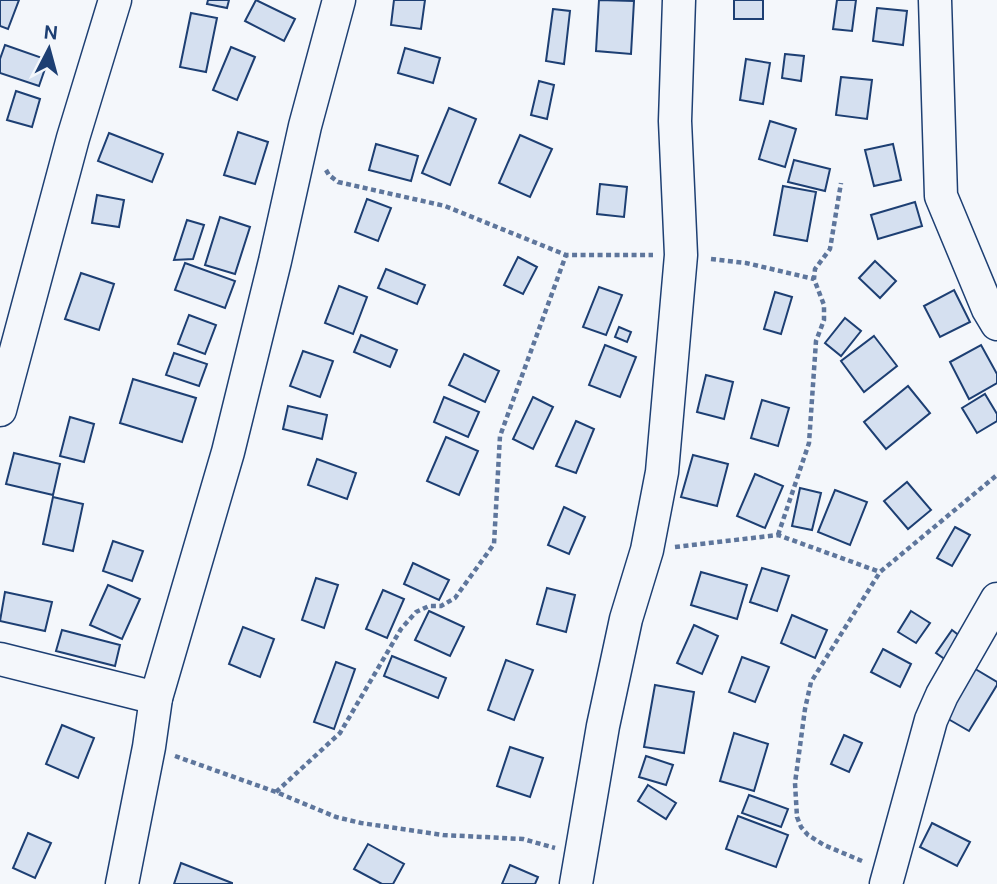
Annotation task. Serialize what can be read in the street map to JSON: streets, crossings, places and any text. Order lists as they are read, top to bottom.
{
  "north": "top"
}
